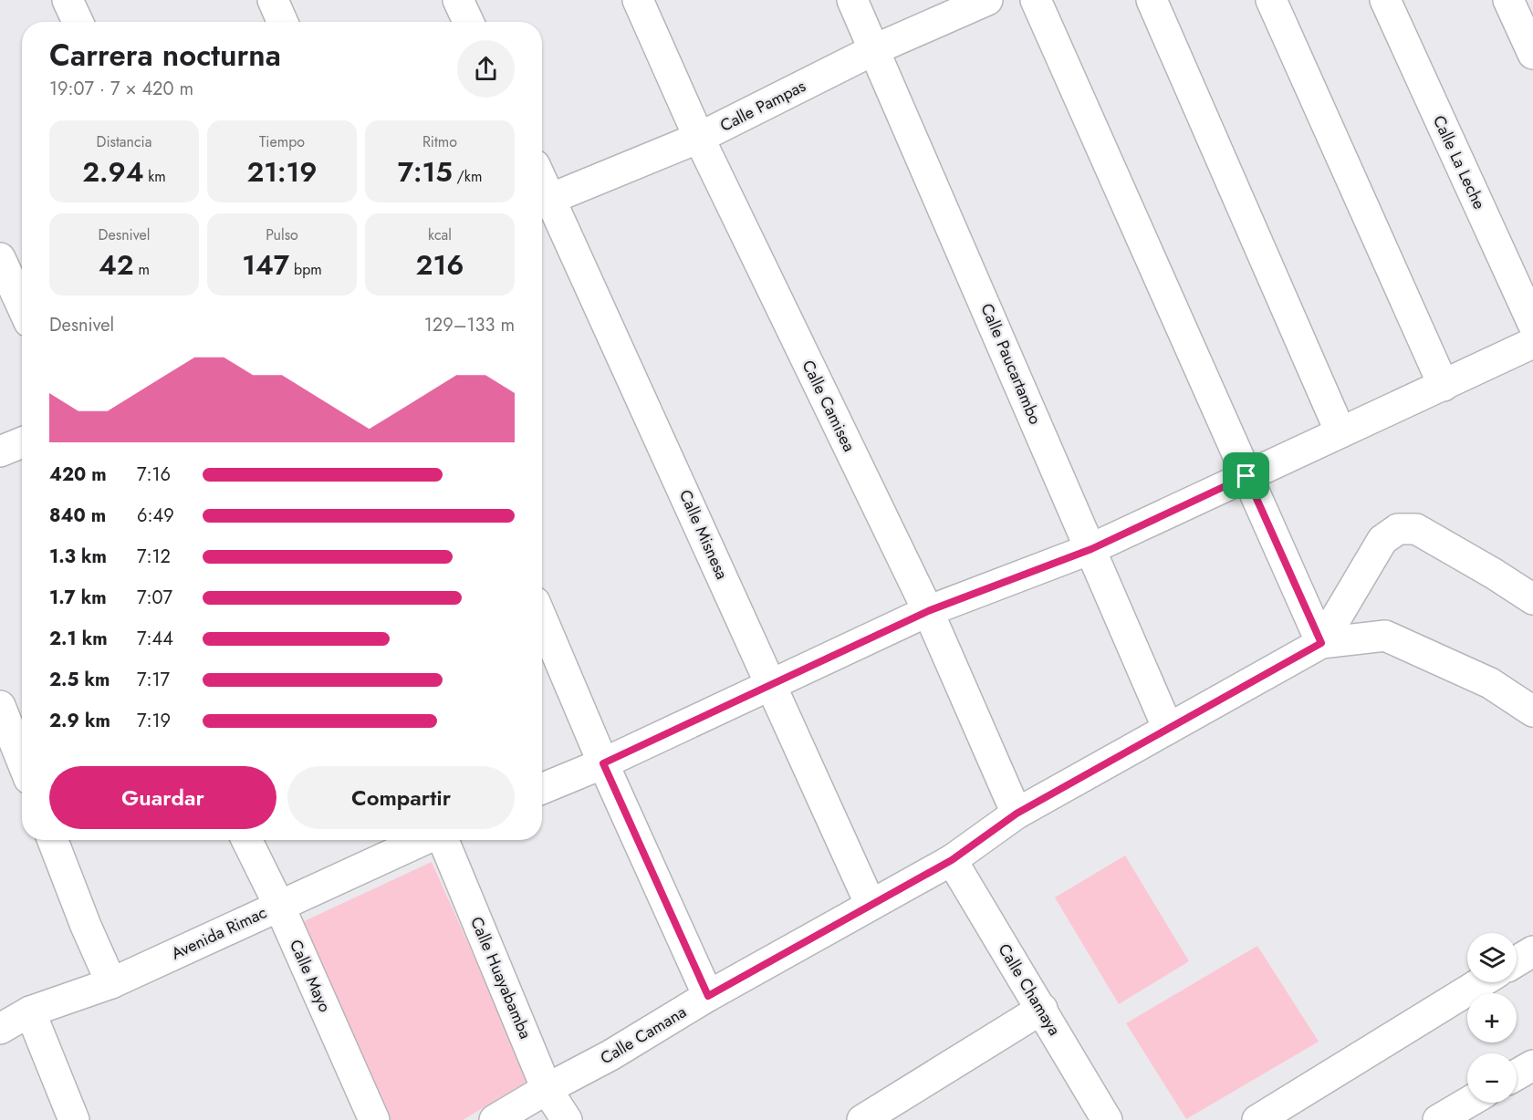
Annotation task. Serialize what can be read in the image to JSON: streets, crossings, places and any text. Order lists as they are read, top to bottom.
{
  "streets": {
    "street": [
      "Calle Pampas",
      "Calle La Leche",
      "Calle Paucartambo",
      "Calle Camisea",
      "Calle Misnesa",
      "Avenida Rimac",
      "Calle Mayo",
      "Calle Huayabamba",
      "Calle Chamaya",
      "Calle Camana"
    ]
  },
  "crossings": [
    ["Calle Pampas", "Calle Paucartambo"],
    ["Calle Pampas", "Calle Camisea"],
    ["Calle Pampas", "Calle Misnesa"],
    ["Calle Paucartambo", "Calle Camana"],
    ["Calle Camisea", "Calle Camana"],
    ["Calle Misnesa", "Calle Camana"],
    ["Avenida Rimac", "Calle Mayo"],
    ["Calle Huayabamba", "Calle Camana"],
    ["Calle Chamaya", "Calle Camana"]
  ],
  "page": {
    "heading": ["Carrera nocturna", "19:07 · 7 × 420 m"],
    "stats": [
      ["Distancia", "2.94 km"],
      ["Tiempo", "21:19"],
      ["Ritmo", "7:15 /km"],
      ["Desnivel", "42 m"],
      ["Pulso", "147 bpm"],
      ["kcal", "216"]
    ],
    "chart": ["Desnivel", "129–133 m"],
    "list": [
      {
        "name": "420 m",
        "note": "7:16"
      },
      {
        "name": "840 m",
        "note": "6:49"
      },
      {
        "name": "1.3 km",
        "note": "7:12"
      },
      {
        "name": "1.7 km",
        "note": "7:07"
      },
      {
        "name": "2.1 km",
        "note": "7:44"
      },
      {
        "name": "2.5 km",
        "note": "7:17"
      },
      {
        "name": "2.9 km",
        "note": "7:19"
      }
    ],
    "buttons": ["Guardar", "Compartir"],
    "map_buttons": ["+", "−"]
  }
}
